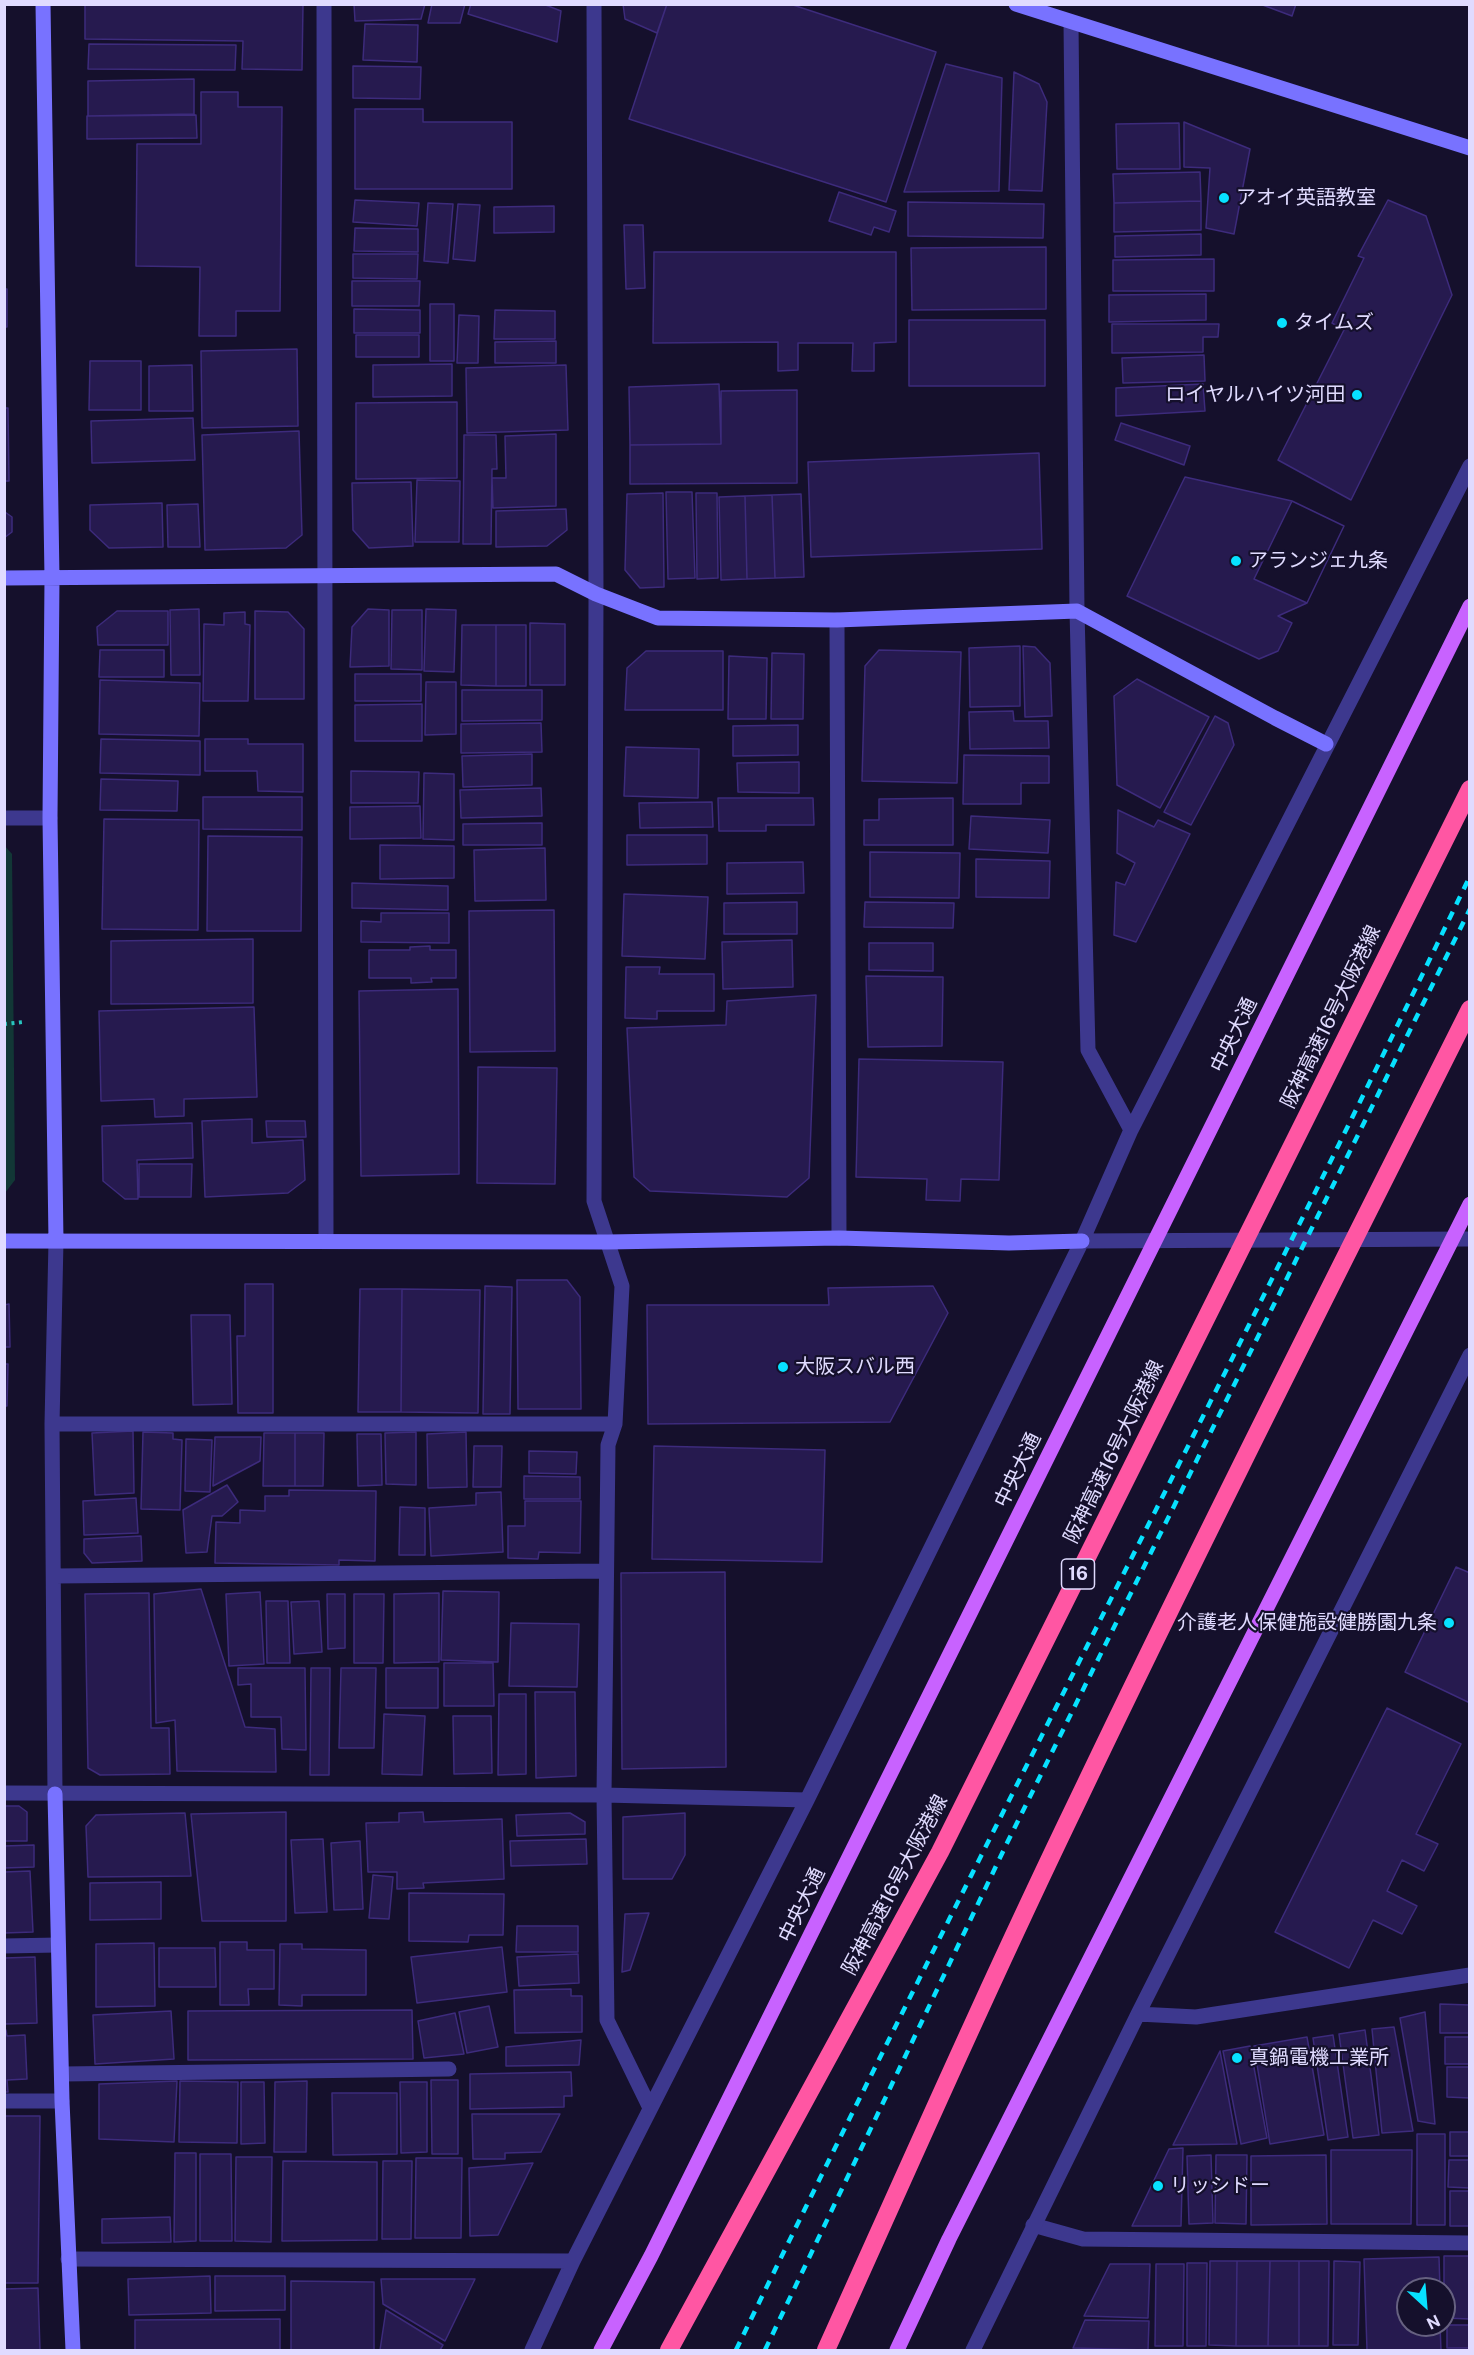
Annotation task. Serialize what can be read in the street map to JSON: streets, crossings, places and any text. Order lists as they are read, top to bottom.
{
  "streets": {
    "highway": ["阪神高速16号大阪港線", "16"],
    "main road": ["中央大通"]
  },
  "places": [
    "アオイ英語教室",
    "タイムズ",
    "ロイヤルハイツ河田",
    "アランジェ九条",
    "大阪スバル西",
    "介護老人保健施設健勝園九条",
    "真鍋電機工業所",
    "リッシドー"
  ],
  "north": "bottom right"
}
